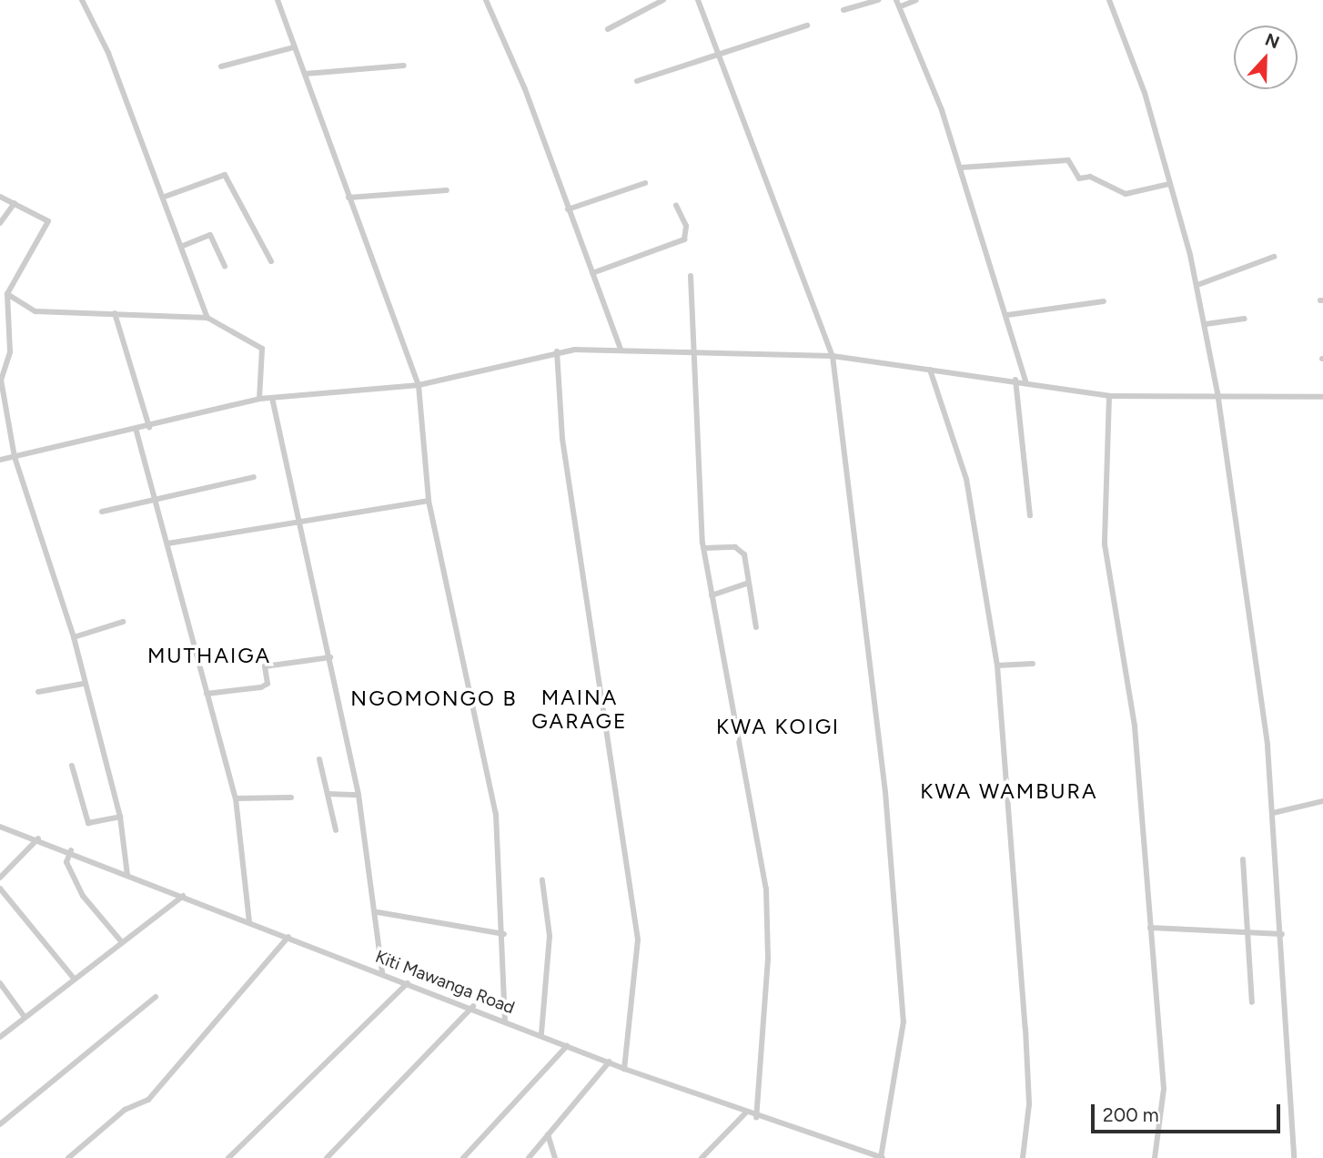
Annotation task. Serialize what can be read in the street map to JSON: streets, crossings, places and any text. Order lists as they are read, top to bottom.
{
  "streets": {
    "street": ["Kiti Mawanga Road"]
  },
  "districts": [
    "MUTHAIGA",
    "MAINA GARAGE",
    "NGOMONGO B",
    "KWA KOIGI",
    "KWA WAMBURA"
  ],
  "scale_bar": "200 m",
  "north": "top"
}
